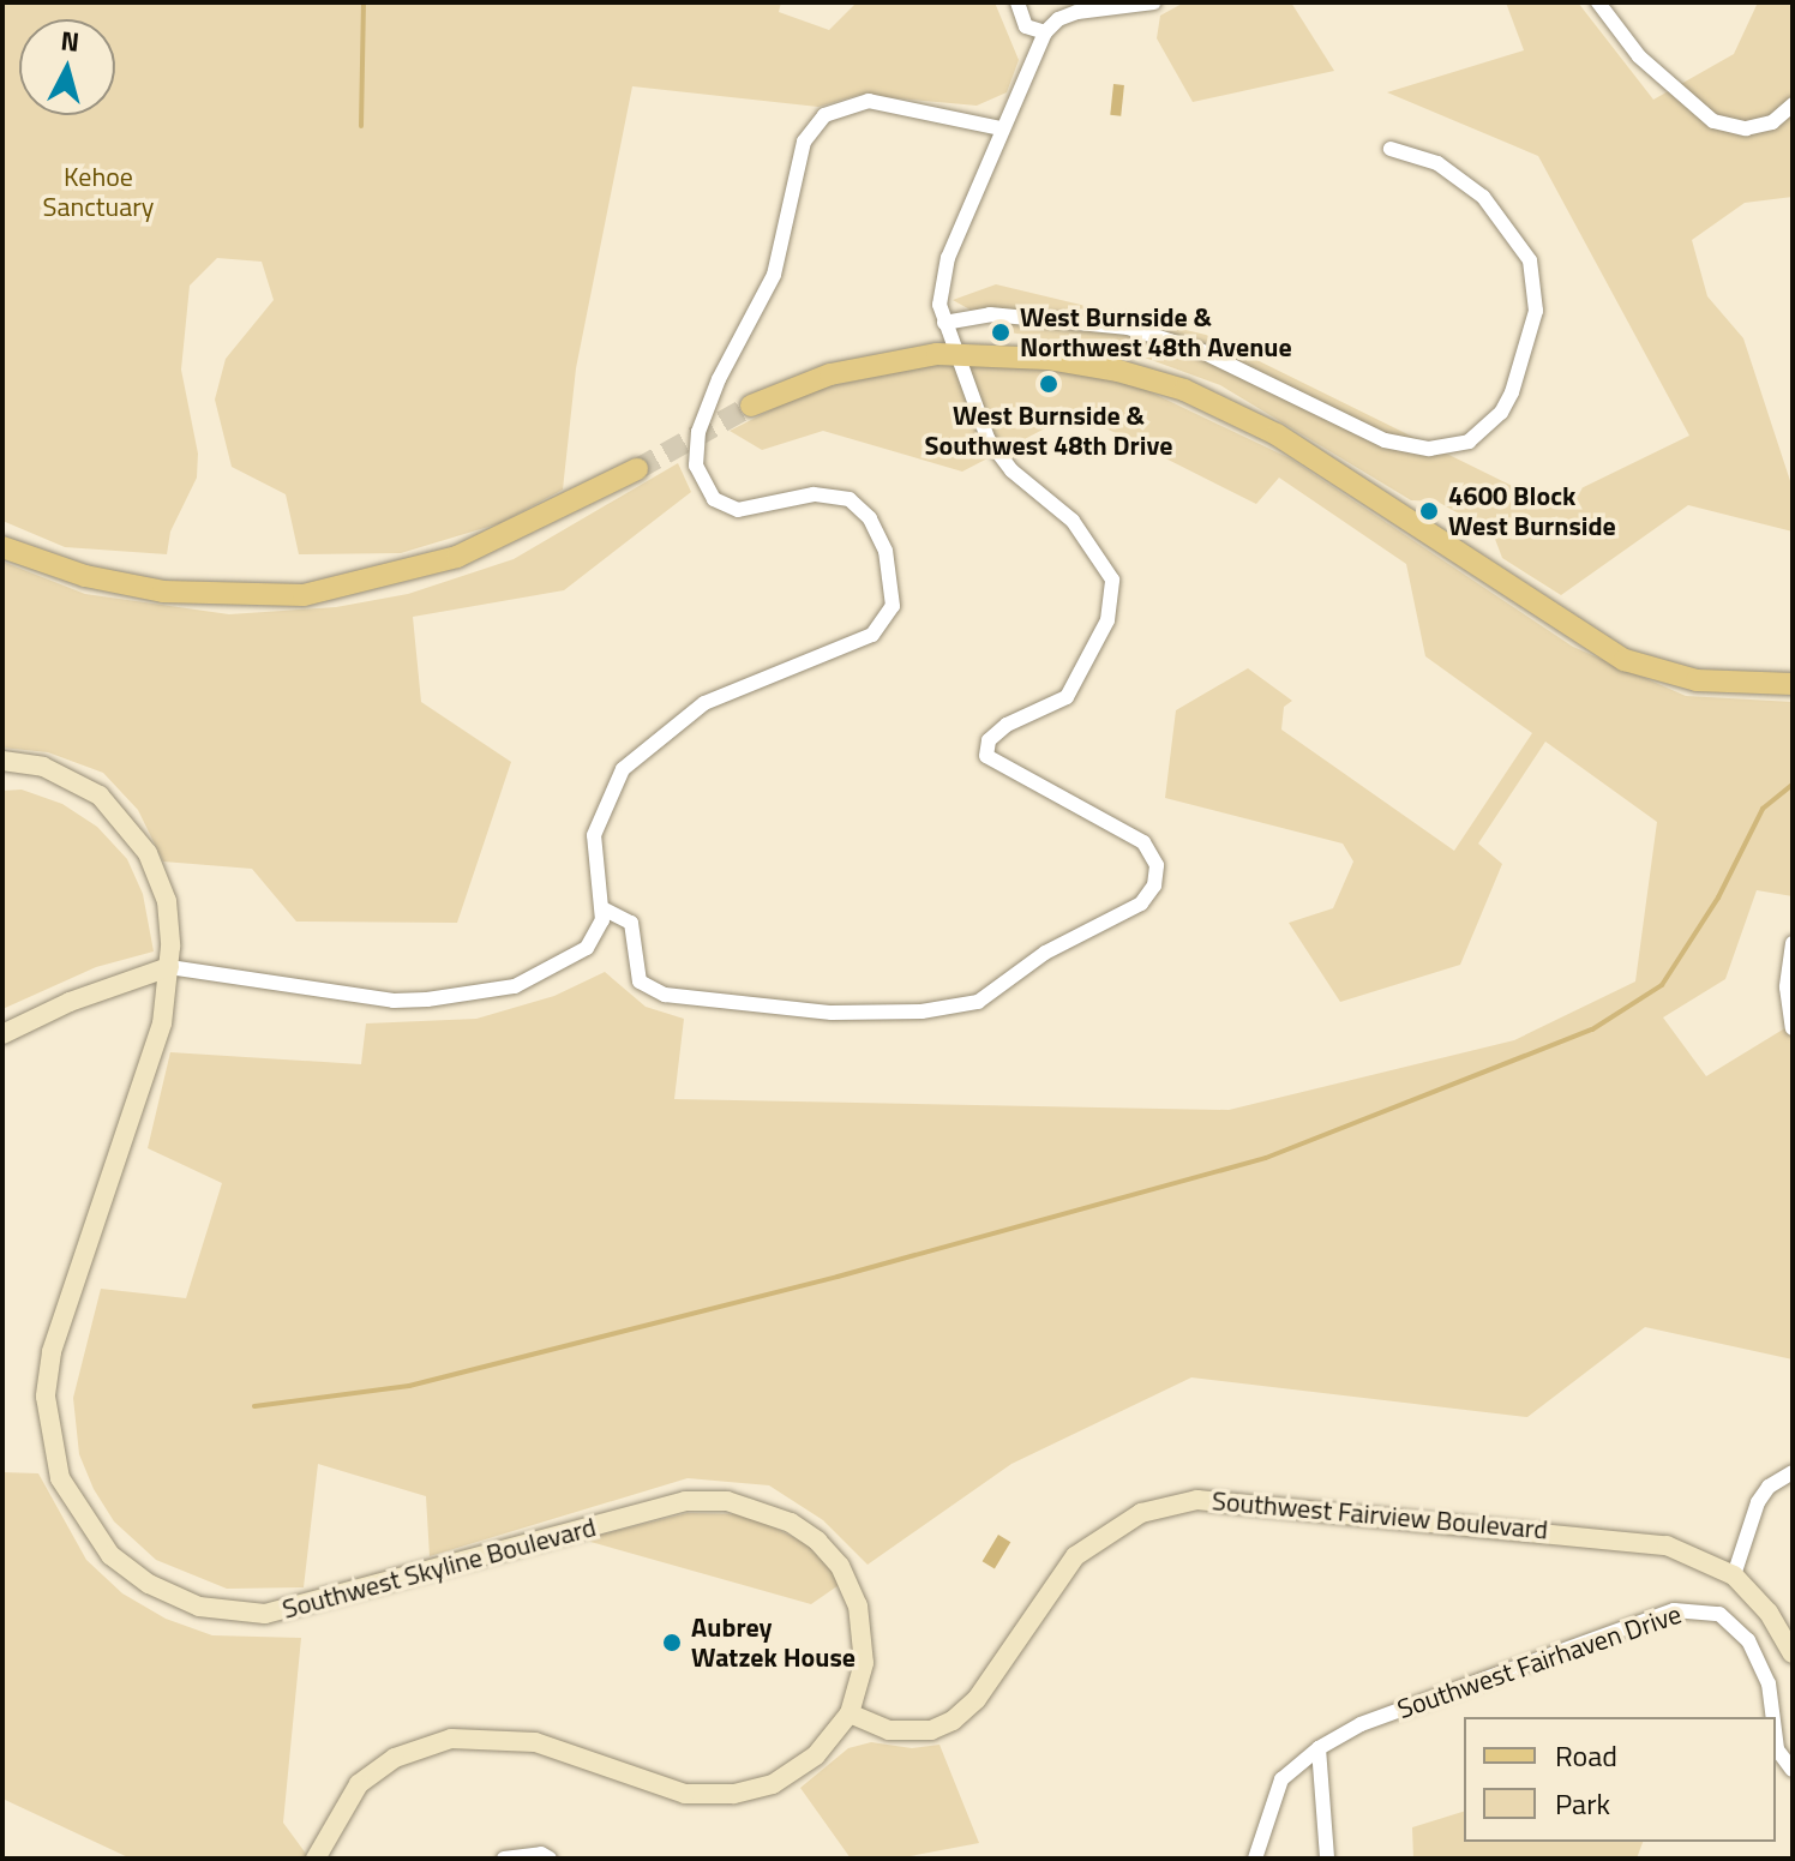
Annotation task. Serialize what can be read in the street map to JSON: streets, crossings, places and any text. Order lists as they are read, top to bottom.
{
  "streets": {
    "main road": ["Southwest Fairview Boulevard", "Southwest Skyline Boulevard"],
    "street": ["Southwest Fairhaven Drive"]
  },
  "crossings": [
    ["Southwest Fairview Boulevard", "Southwest Skyline Boulevard"]
  ],
  "parks": ["Kehoe Sanctuary"],
  "places": [
    "West Burnside & Northwest 48th Avenue",
    "West Burnside & Southwest 48th Drive",
    "4600 Block West Burnside",
    "Aubrey Watzek House"
  ],
  "legend": ["Road", "Park"],
  "north": "top"
}
